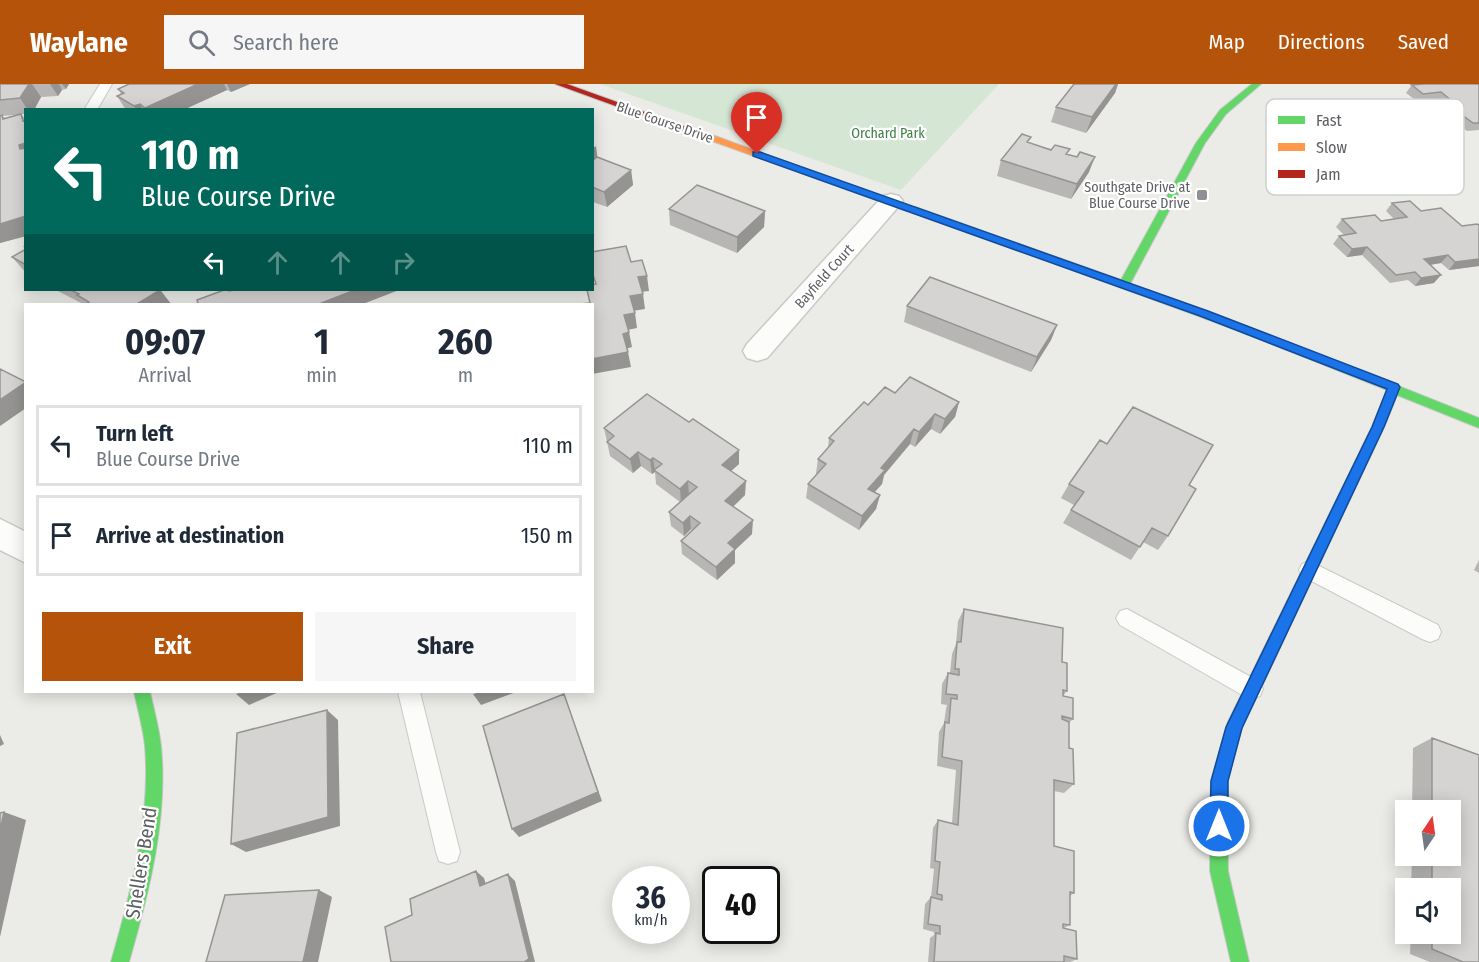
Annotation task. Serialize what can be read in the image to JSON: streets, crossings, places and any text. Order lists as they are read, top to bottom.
{
  "streets": {
    "street": ["Blue Course Drive", "Bayfield Court", "Shellers Bend"]
  },
  "crossings": [
    ["Blue Course Drive", "Bayfield Court"]
  ],
  "parks": ["Orchard Park"],
  "places": {
    "transit": ["Southgate Drive at Blue Course Drive"]
  },
  "legend": ["Fast", "Slow", "Jam"],
  "north": "top",
  "page": {
    "header": "Waylane",
    "search": "Search here",
    "nav": ["Map", "Directions", "Saved"],
    "turn": ["110 m", "Blue Course Drive"],
    "eta": [
      "09:07",
      "Arrival",
      "1",
      "min",
      "260",
      "m"
    ],
    "list": [
      {
        "name": "Turn left",
        "note": "Blue Course Drive",
        "value": "110 m"
      },
      {
        "name": "Arrive at destination",
        "value": "150 m"
      }
    ],
    "buttons": ["Exit", "Share"],
    "speed": "36 km/h",
    "limit": "40"
  }
}
